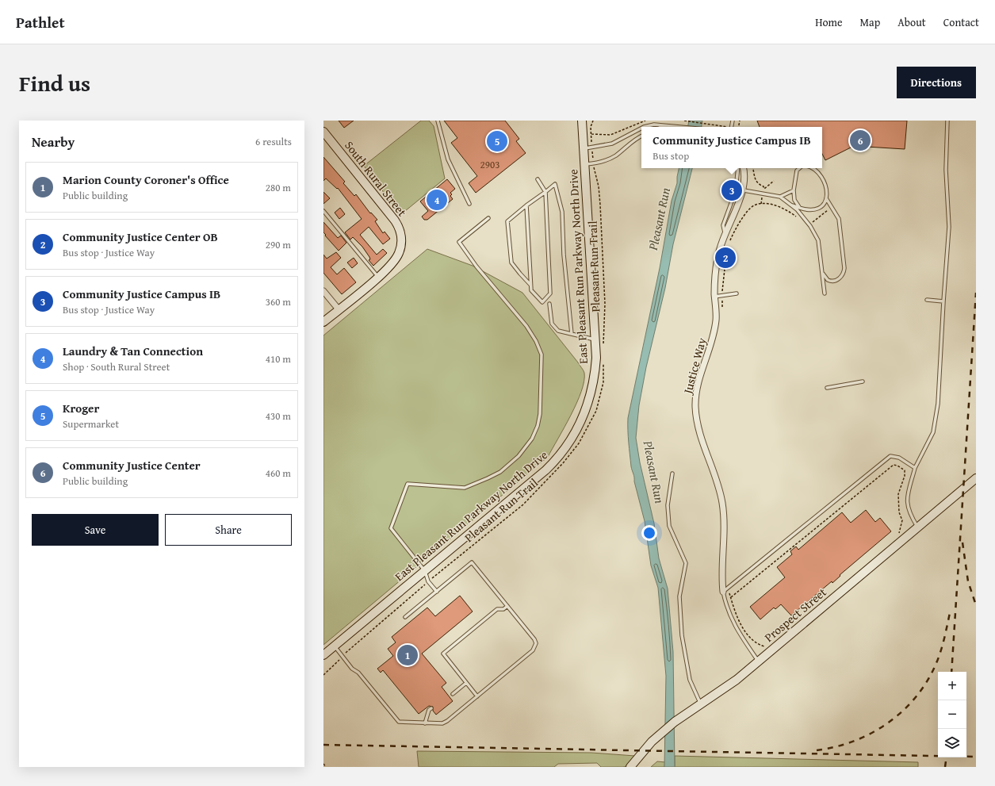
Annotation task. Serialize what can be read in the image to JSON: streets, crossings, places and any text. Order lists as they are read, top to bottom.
{
  "streets": {
    "main road": ["South Rural Street", "East Pleasant Run Parkway North Drive", "Prospect Street"],
    "street": ["Justice Way"],
    "path": ["Pleasant Run Trail"]
  },
  "crossings": [
    ["East Pleasant Run Parkway North Drive", "Pleasant Run Trail"]
  ],
  "water": ["Pleasant Run"],
  "house_numbers": ["2903"],
  "page": {
    "header": "Pathlet",
    "nav": [
      "Home",
      "Map",
      "About",
      "Contact"
    ],
    "title": "Find us",
    "buttons": [
      "Directions",
      ["Save", "Share"]
    ],
    "heading": ["Nearby", "6 results"],
    "popup": ["Community Justice Campus IB", "Bus stop"],
    "pins": [
      "6",
      "5",
      "3",
      "4",
      "2",
      "1"
    ],
    "list": [
      {
        "mark": "1",
        "name": "Marion County Coroner's Office",
        "note": "Public building",
        "value": "280 m"
      },
      {
        "mark": "2",
        "name": "Community Justice Center OB",
        "note": "Bus stop · Justice Way",
        "value": "290 m"
      },
      {
        "mark": "3",
        "name": "Community Justice Campus IB",
        "note": "Bus stop · Justice Way",
        "value": "360 m"
      },
      {
        "mark": "4",
        "name": "Laundry & Tan Connection",
        "note": "Shop · South Rural Street",
        "value": "410 m"
      },
      {
        "mark": "5",
        "name": "Kroger",
        "note": "Supermarket",
        "value": "430 m"
      },
      {
        "mark": "6",
        "name": "Community Justice Center",
        "note": "Public building",
        "value": "460 m"
      }
    ],
    "map_buttons": ["+", "−"]
  }
}
